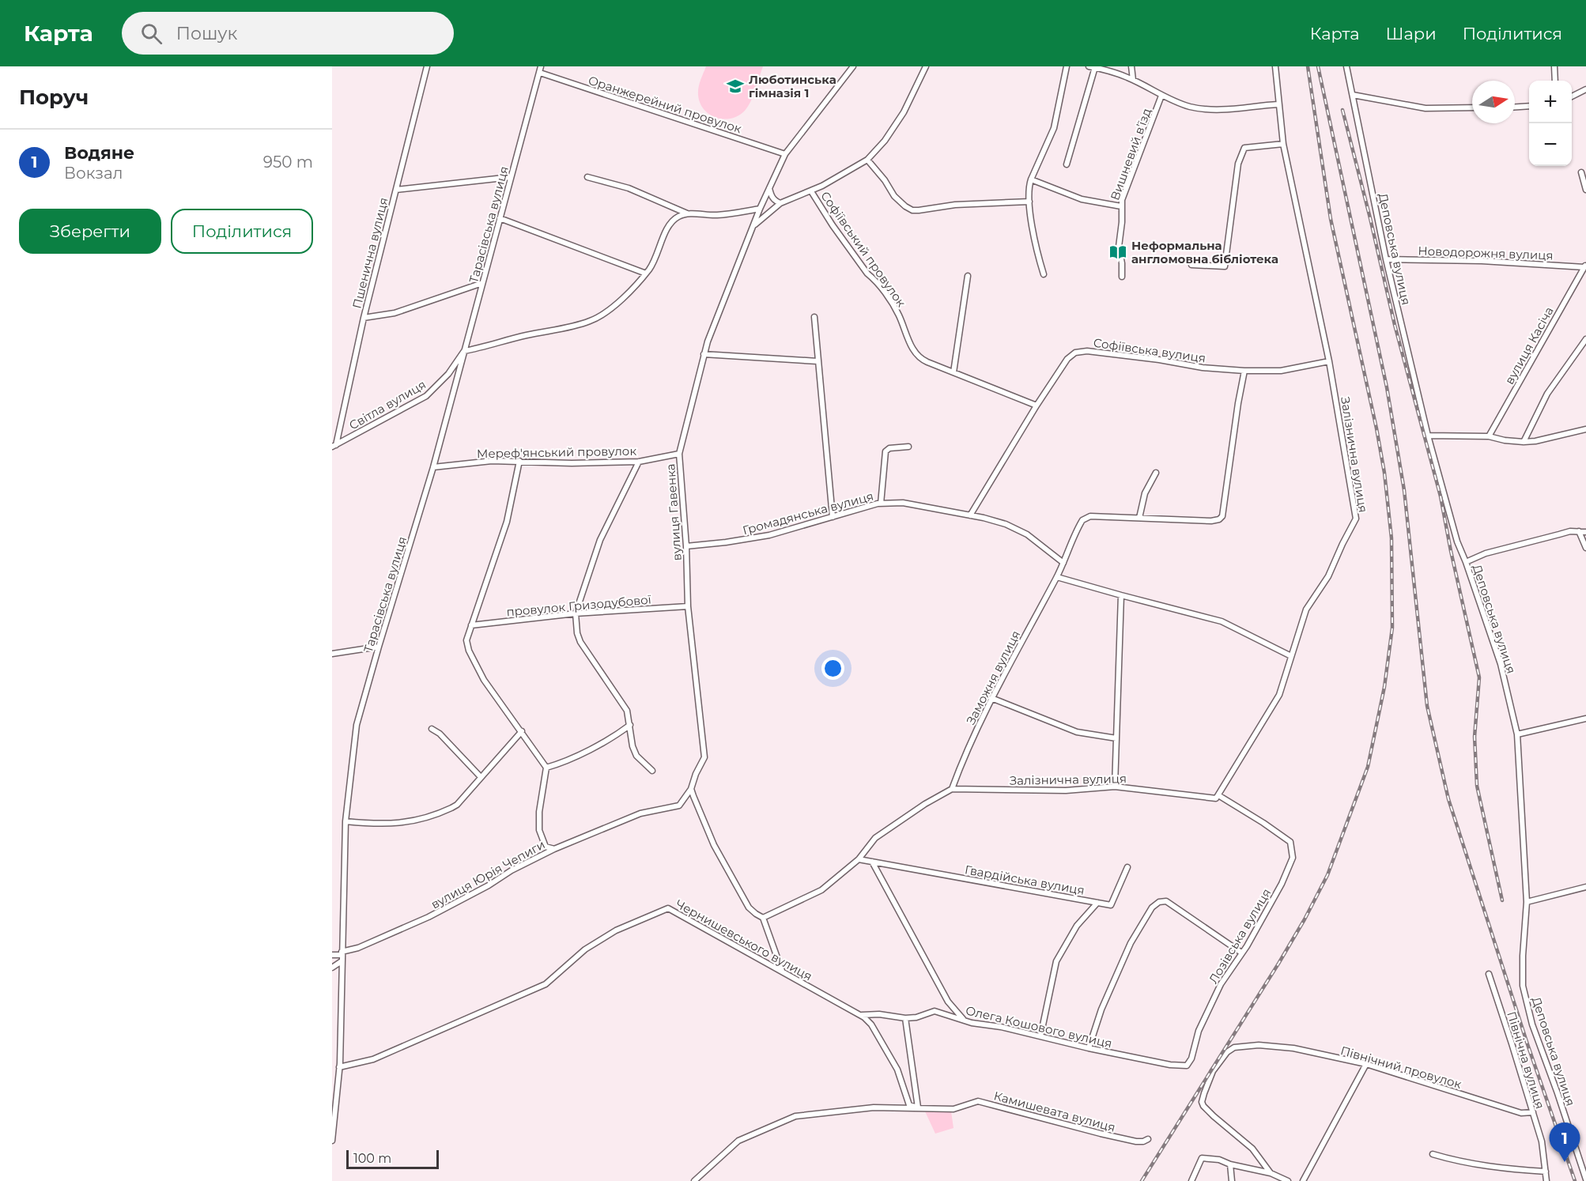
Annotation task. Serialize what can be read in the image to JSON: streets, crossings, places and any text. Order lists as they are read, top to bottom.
{
  "streets": {
    "street": [
      "Оранжерейний провулок",
      "Вишневий в’їзд",
      "Тарасівська вулиця",
      "Софіївський провулок",
      "Деповська вулиця",
      "Пшенична вулиця",
      "Новодорожня вулиця",
      "вулиця Касіча",
      "Софіївська вулиця",
      "Світла вулиця",
      "Мереф'янський провулок",
      "Залізнична вулиця",
      "вулиця Гавенка",
      "Громадянська вулиця",
      "провулок Гризодубової",
      "Заможня вулиця",
      "вулиця Юрія Чепиги",
      "Гвардійська вулиця",
      "Лозівська вулиця",
      "Чернишевського вулиця",
      "Олега Кошового вулиця",
      "Північна вулиця",
      "Північний провулок",
      "Камишевата вулиця"
    ]
  },
  "crossings": [
    ["Оранжерейний провулок", "Тарасівська вулиця"],
    ["Оранжерейний провулок", "вулиця Гавенка"],
    ["Тарасівська вулиця", "Світла вулиця"],
    ["Тарасівська вулиця", "Мереф'янський провулок"],
    ["Тарасівська вулиця", "вулиця Юрія Чепиги"],
    ["Тарасівська вулиця", "Чернишевського вулиця"],
    ["Софіївський провулок", "Софіївська вулиця"],
    ["Деповська вулиця", "Новодорожня вулиця"],
    ["Пшенична вулиця", "Світла вулиця"],
    ["Новодорожня вулиця", "вулиця Касіча"],
    ["Софіївська вулиця", "Залізнична вулиця"],
    ["Софіївська вулиця", "Громадянська вулиця"],
    ["Мереф'янський провулок", "вулиця Гавенка"],
    ["Залізнична вулиця", "Заможня вулиця"],
    ["Залізнична вулиця", "Лозівська вулиця"],
    ["вулиця Гавенка", "Громадянська вулиця"],
    ["вулиця Гавенка", "провулок Гризодубової"],
    ["вулиця Гавенка", "вулиця Юрія Чепиги"],
    ["Громадянська вулиця", "Заможня вулиця"],
    ["Гвардійська вулиця", "Олега Кошового вулиця"],
    ["Лозівська вулиця", "Олега Кошового вулиця"],
    ["Чернишевського вулиця", "Олега Кошового вулиця"],
    ["Чернишевського вулиця", "Камишевата вулиця"],
    ["Північна вулиця", "Північний провулок"]
  ],
  "places": {
    "school or university": ["Люботинська гiмназiя 1"],
    "library": ["Неформальна англомовна бібліотека"]
  },
  "scale_bar": "100 m",
  "north": "right",
  "page": {
    "header": "Карта",
    "search": "Пошук",
    "nav": ["Карта", "Шари", "Поділитися"],
    "heading": "Поруч",
    "map_buttons": ["+", "−"],
    "list": [
      {
        "mark": "1",
        "name": "Водяне",
        "note": "Вокзал",
        "value": "950 m"
      }
    ],
    "buttons": ["Зберегти", "Поділитися"],
    "pins": "1",
    "scale": "100 m"
  }
}
